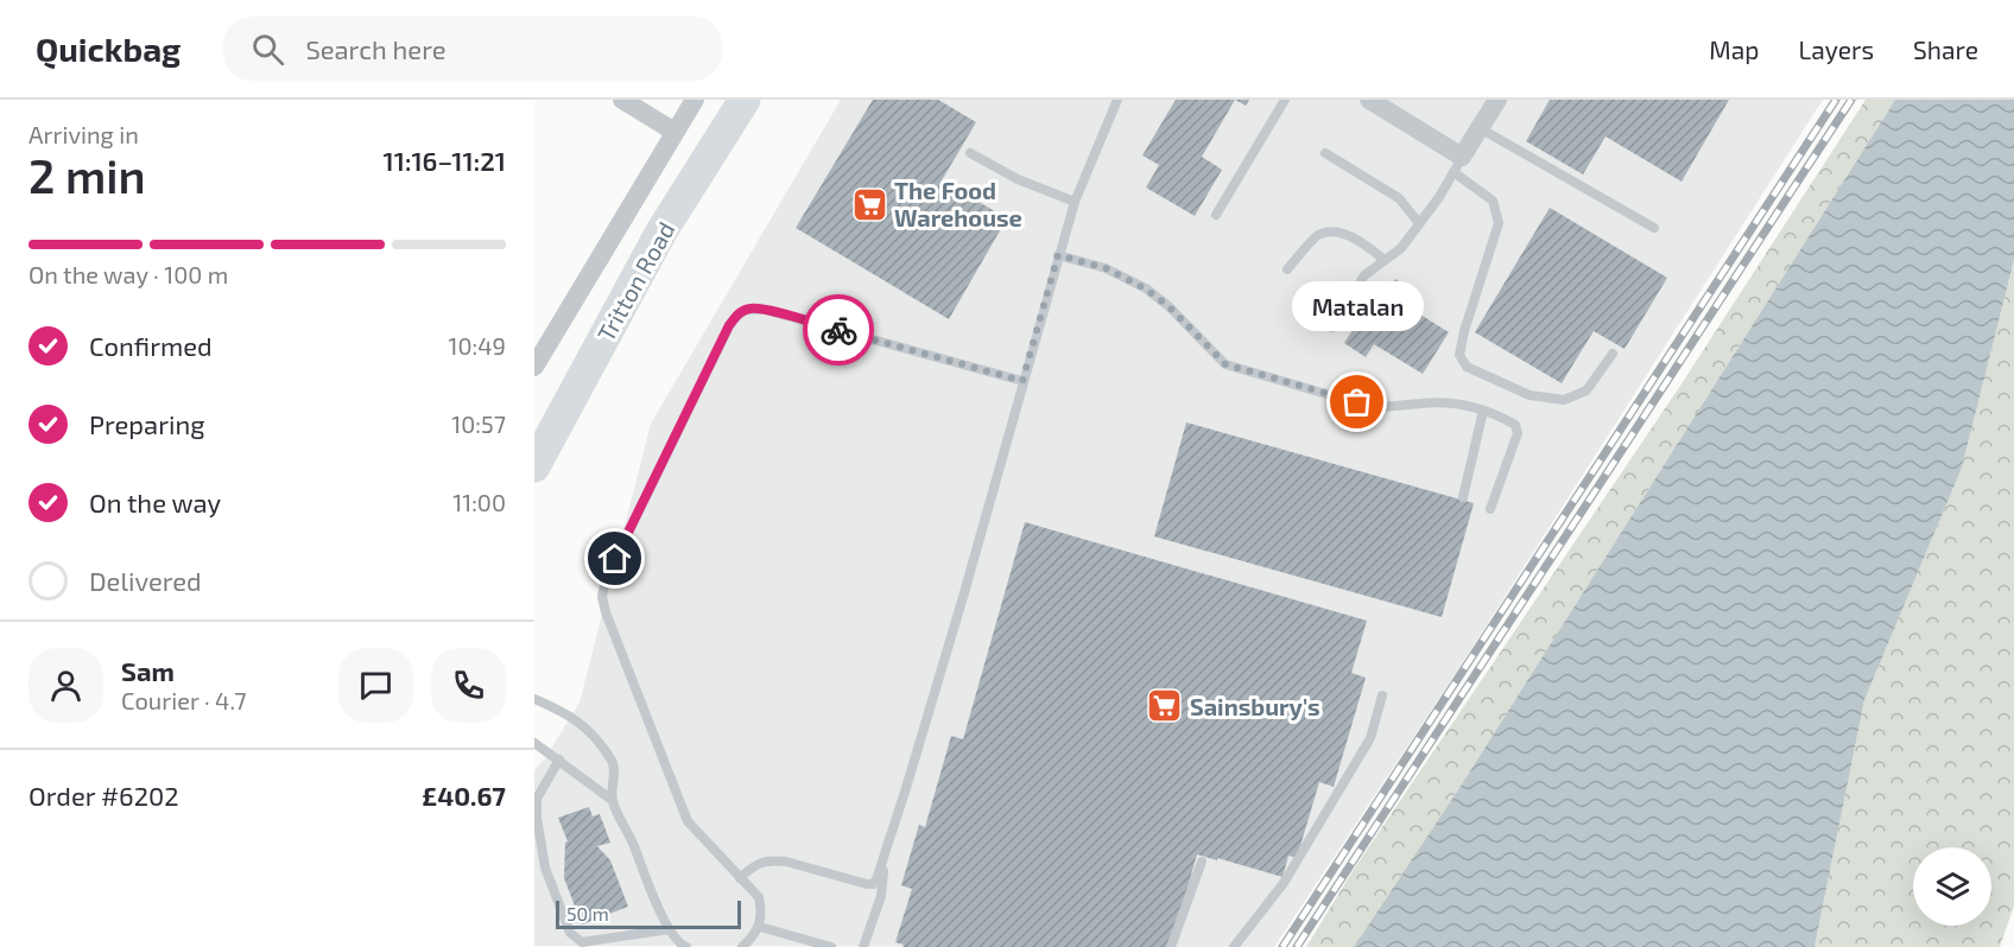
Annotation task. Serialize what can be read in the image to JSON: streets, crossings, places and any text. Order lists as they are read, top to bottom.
{
  "streets": {
    "main road": ["Tritton Road"]
  },
  "places": {
    "supermarket": ["The Food Warehouse", "Sainsbury's"],
    "other": ["Matalan"]
  },
  "scale_bar": "50 m",
  "page": {
    "header": "Quickbag",
    "search": "Search here",
    "nav": ["Map", "Layers", "Share"],
    "heading": ["2 min", "Arriving in", "11:16–11:21"],
    "panel": [
      "Sam",
      "Courier · 4.7",
      "Order #6202",
      "£40.67"
    ],
    "bar": "On the way · 100 m",
    "bubble": "Matalan",
    "list": [
      ["Confirmed", "10:49"],
      ["Preparing", "10:57"],
      ["On the way", "11:00"],
      "Delivered"
    ],
    "scale": "50 m"
  }
}
